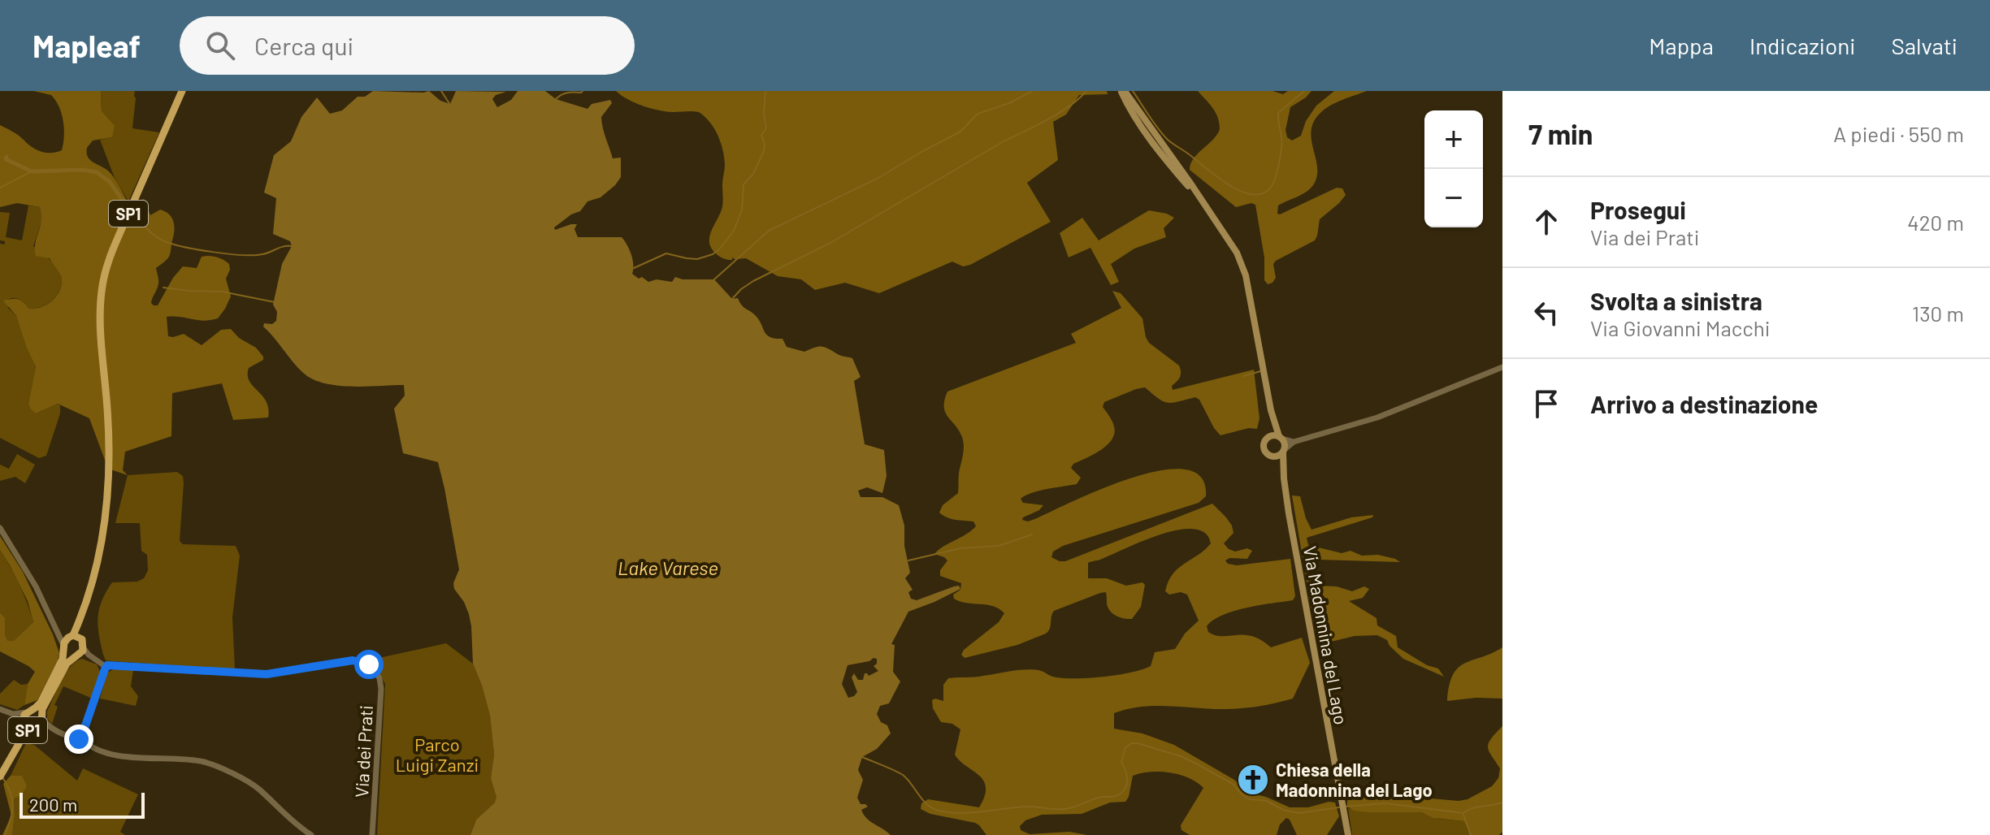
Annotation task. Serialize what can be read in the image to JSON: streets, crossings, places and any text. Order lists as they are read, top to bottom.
{
  "streets": {
    "main road": ["SP1", "Via Madonnina del Lago"],
    "street": ["Via dei Prati"]
  },
  "water": ["Lake Varese"],
  "parks": ["Parco Luigi Zanzi"],
  "places": {
    "church": ["Chiesa della Madonnina del Lago"]
  },
  "scale_bar": "200 m",
  "page": {
    "header": "Mapleaf",
    "search": "Cerca qui",
    "nav": ["Mappa", "Indicazioni", "Salvati"],
    "heading": ["7 min", "A piedi · 550 m"],
    "map_buttons": ["+", "−"],
    "list": [
      ["Prosegui", "Via dei Prati", "420 m"],
      ["Svolta a sinistra", "Via Giovanni Macchi", "130 m"],
      "Arrivo a destinazione"
    ],
    "scale": "200 m"
  }
}
